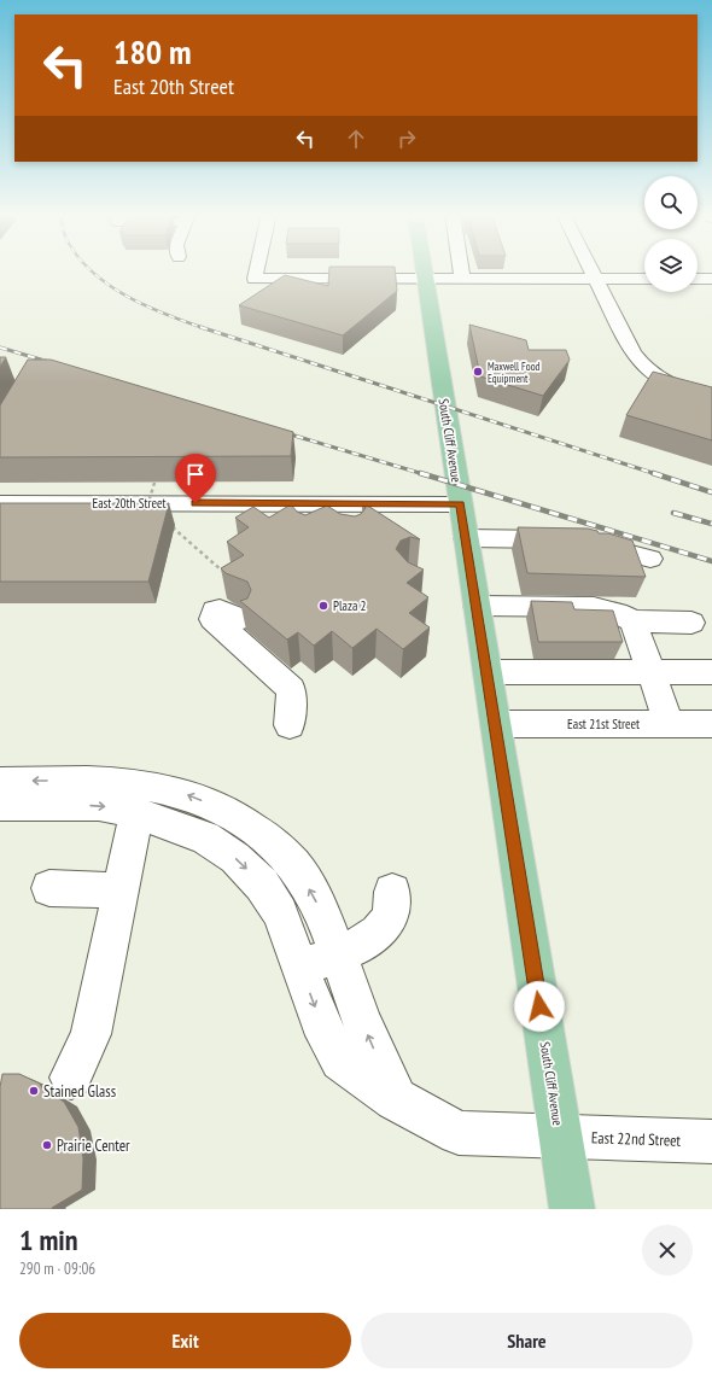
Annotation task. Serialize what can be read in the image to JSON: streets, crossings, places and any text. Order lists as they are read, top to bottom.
{
  "streets": {
    "main road": ["South Cliff Avenue"],
    "street": ["East 20th Street", "East 21st Street", "East 22nd Street"]
  },
  "crossings": [
    ["South Cliff Avenue", "East 20th Street"],
    ["South Cliff Avenue", "East 21st Street"],
    ["South Cliff Avenue", "East 22nd Street"]
  ],
  "one_way": ["East 22nd Street"],
  "places": [
    "Maxwell Food Equipment",
    "Plaza 2",
    "Stained Glass",
    "Prairie Center"
  ],
  "page": {
    "turn": ["180 m", "East 20th Street"],
    "heading": ["1 min", "290 m · 09:06"],
    "buttons": ["Exit", "Share"]
  }
}
